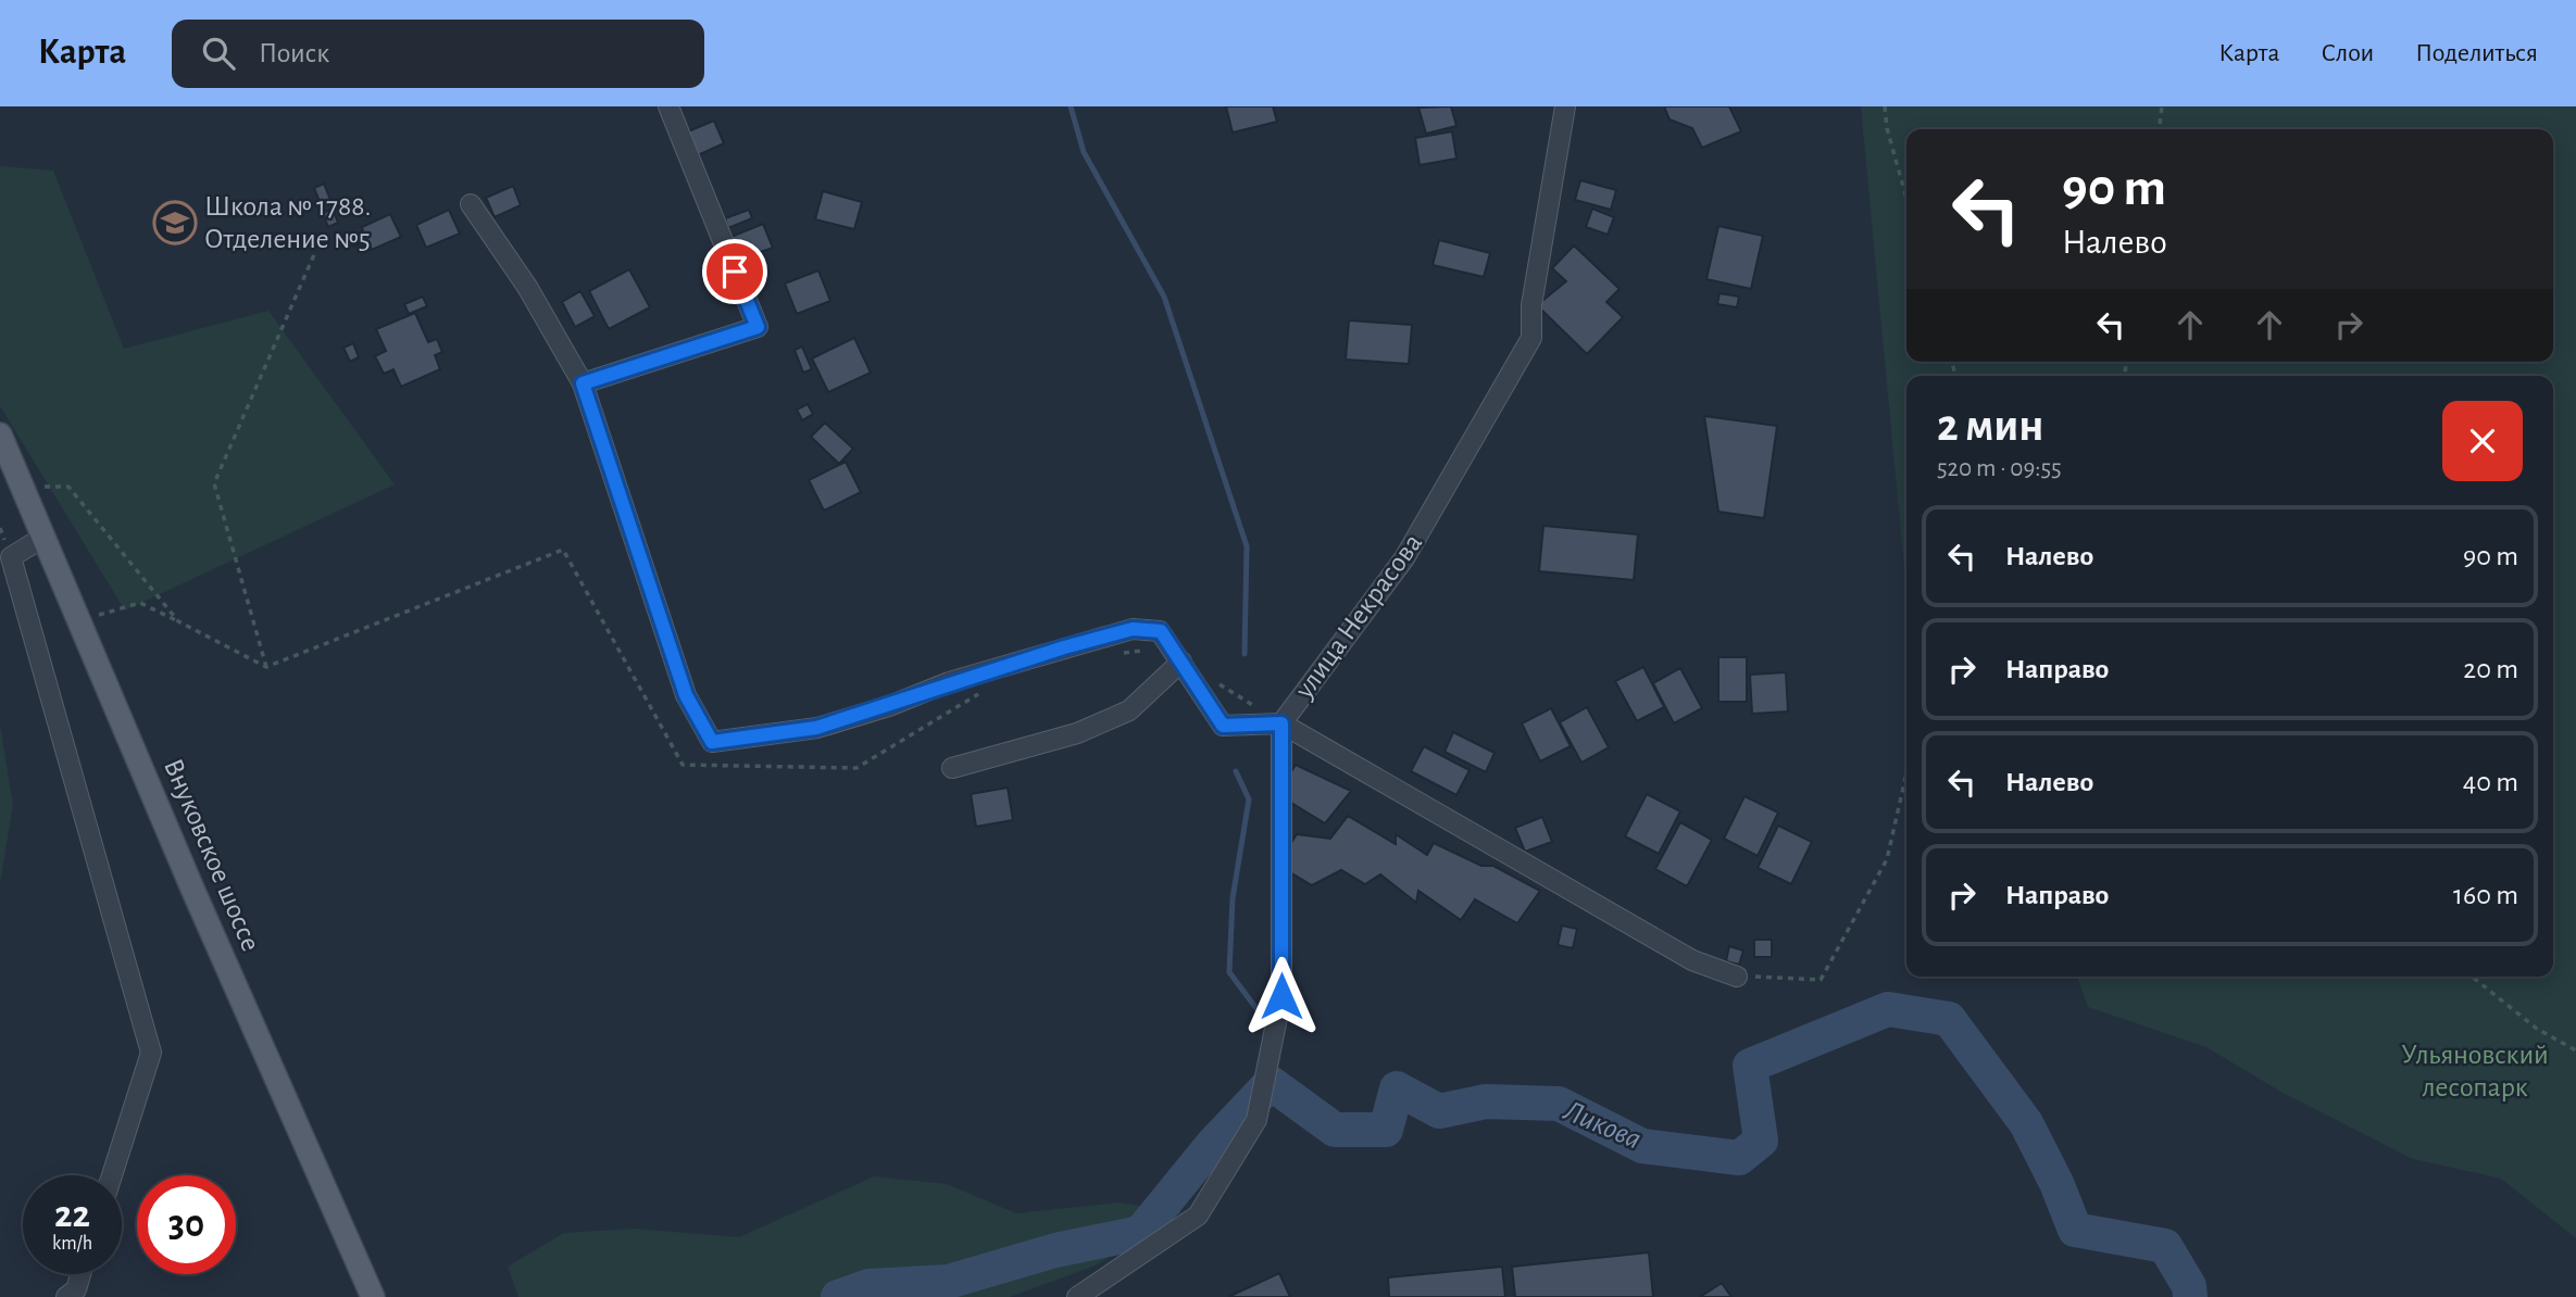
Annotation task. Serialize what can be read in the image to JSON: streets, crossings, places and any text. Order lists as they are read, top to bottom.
{
  "streets": {
    "main road": ["Внуковское шоссе"],
    "street": ["улица Некрасова"]
  },
  "water": ["Ликова"],
  "parks": ["Ульяновский лесопарк"],
  "places": {
    "school or university": ["Школа № 1788. Отделение №5"]
  },
  "page": {
    "header": "Карта",
    "search": "Поиск",
    "nav": ["Карта", "Слои", "Поделиться"],
    "turn": ["90 m", "Налево"],
    "heading": ["2 мин", "520 m · 09:55"],
    "list": [
      {
        "name": "Налево",
        "value": "90 m"
      },
      {
        "name": "Направо",
        "value": "20 m"
      },
      {
        "name": "Налево",
        "value": "40 m"
      },
      {
        "name": "Направо",
        "value": "160 m"
      }
    ],
    "speed": "22 km/h",
    "limit": "30"
  }
}
